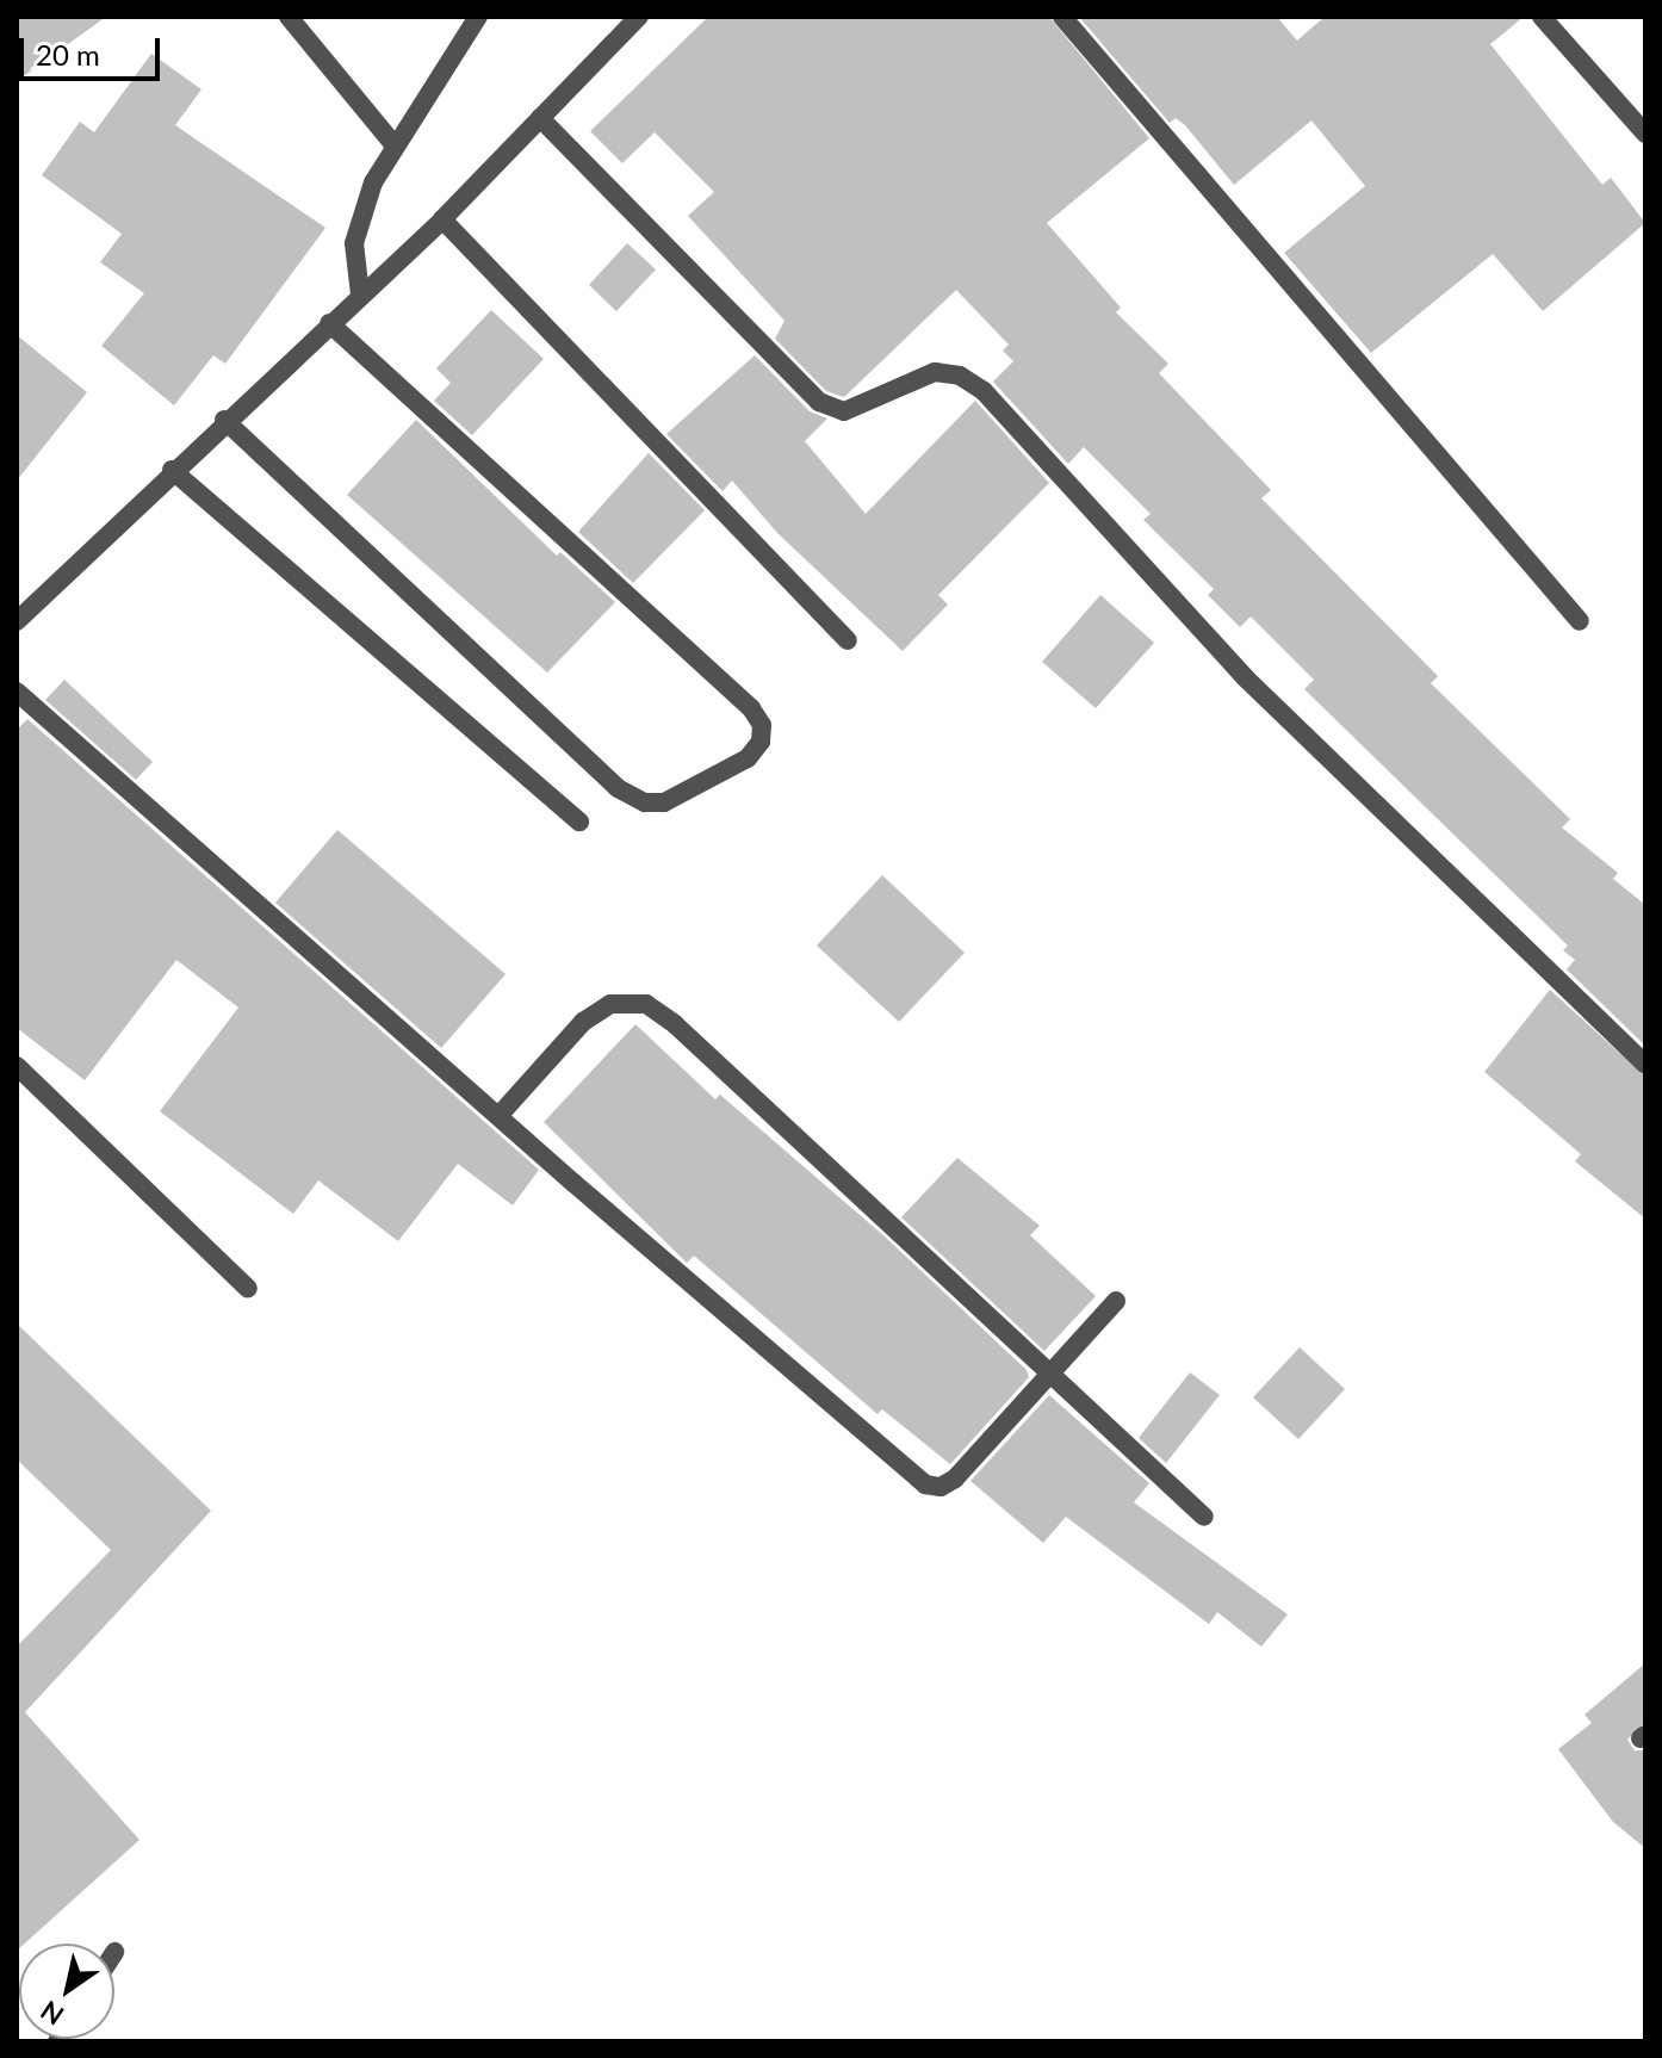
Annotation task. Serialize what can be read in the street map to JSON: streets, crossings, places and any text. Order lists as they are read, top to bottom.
{
  "scale_bar": "20 m",
  "north": "bottom left"
}
